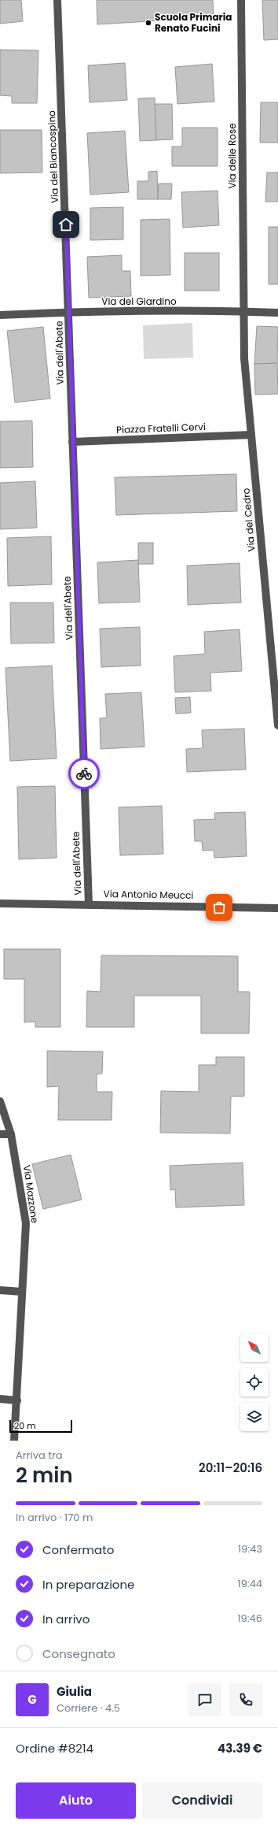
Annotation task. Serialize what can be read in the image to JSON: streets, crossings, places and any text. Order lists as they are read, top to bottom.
{
  "streets": {
    "street": [
      "Via delle Rose",
      "Via del Biancospino",
      "Via del Giardino",
      "Via dell'Abete",
      "Piazza Fratelli Cervi",
      "Via del Cedro",
      "Via Antonio Meucci",
      "Via Mazzone"
    ]
  },
  "crossings": [
    ["Via delle Rose", "Via del Giardino"],
    ["Via delle Rose", "Via del Cedro"],
    ["Via del Biancospino", "Via del Giardino"],
    ["Via del Biancospino", "Via dell'Abete"],
    ["Via del Giardino", "Via dell'Abete"],
    ["Via del Giardino", "Via del Cedro"],
    ["Via dell'Abete", "Piazza Fratelli Cervi"],
    ["Via dell'Abete", "Via Antonio Meucci"],
    ["Piazza Fratelli Cervi", "Via del Cedro"]
  ],
  "places": ["Scuola Primaria Renato Fucini"],
  "scale_bar": "20 m",
  "north": "top left",
  "page": {
    "scale": "20 m",
    "heading": ["2 min", "Arriva tra", "20:11–20:16"],
    "panel": [
      "Giulia",
      "Corriere · 4.5",
      "Ordine #8214",
      "43.39 €"
    ],
    "bar": "In arrivo · 170 m",
    "list": [
      ["Confermato", "19:43"],
      ["In preparazione", "19:44"],
      ["In arrivo", "19:46"],
      "Consegnato"
    ],
    "round": "G",
    "buttons": ["Aiuto", "Condividi"]
  }
}
